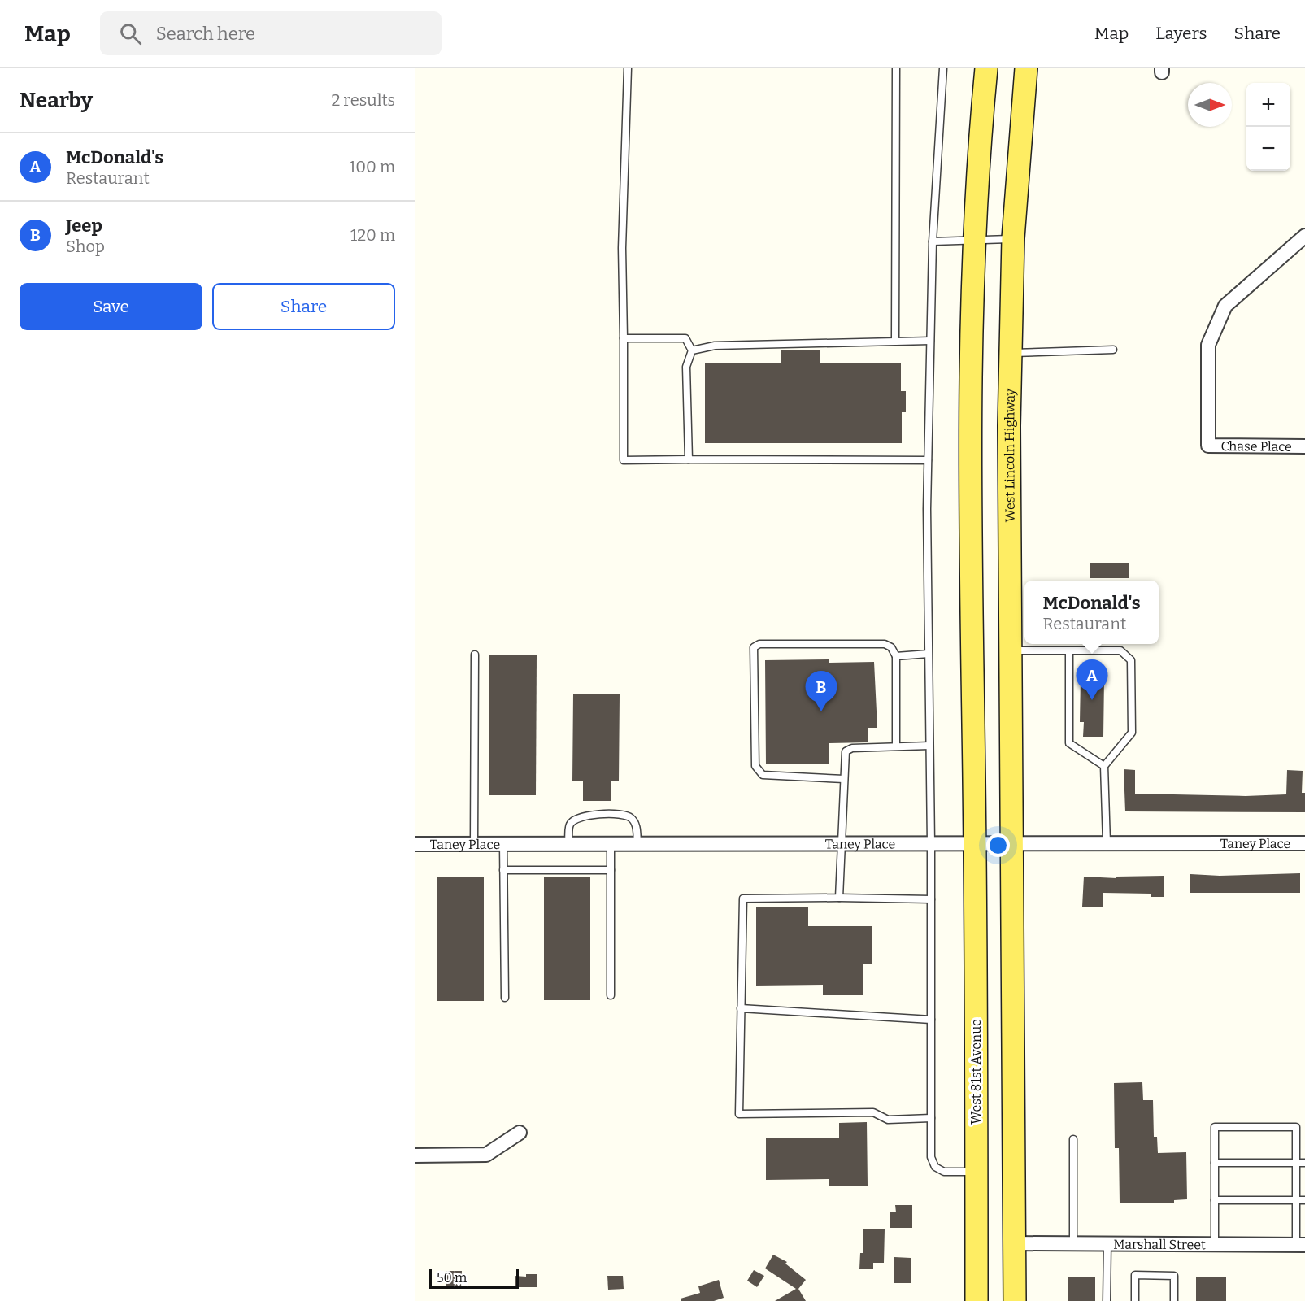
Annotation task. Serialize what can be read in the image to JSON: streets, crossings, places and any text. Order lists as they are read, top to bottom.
{
  "streets": {
    "main road": ["West Lincoln Highway", "West 81st Avenue"],
    "street": ["Chase Place", "Taney Place", "Marshall Street"]
  },
  "crossings": [
    ["West Lincoln Highway", "Taney Place"],
    ["Taney Place", "West 81st Avenue"]
  ],
  "scale_bar": "50 m",
  "north": "right",
  "page": {
    "header": "Map",
    "search": "Search here",
    "nav": ["Map", "Layers", "Share"],
    "heading": ["Nearby", "2 results"],
    "map_buttons": ["+", "−"],
    "list": [
      {
        "mark": "A",
        "name": "McDonald's",
        "note": "Restaurant",
        "value": "100 m"
      },
      {
        "mark": "B",
        "name": "Jeep",
        "note": "Shop",
        "value": "120 m"
      }
    ],
    "buttons": ["Save", "Share"],
    "popup": ["McDonald's", "Restaurant"],
    "pins": ["A", "B"],
    "scale": "50 m"
  }
}
